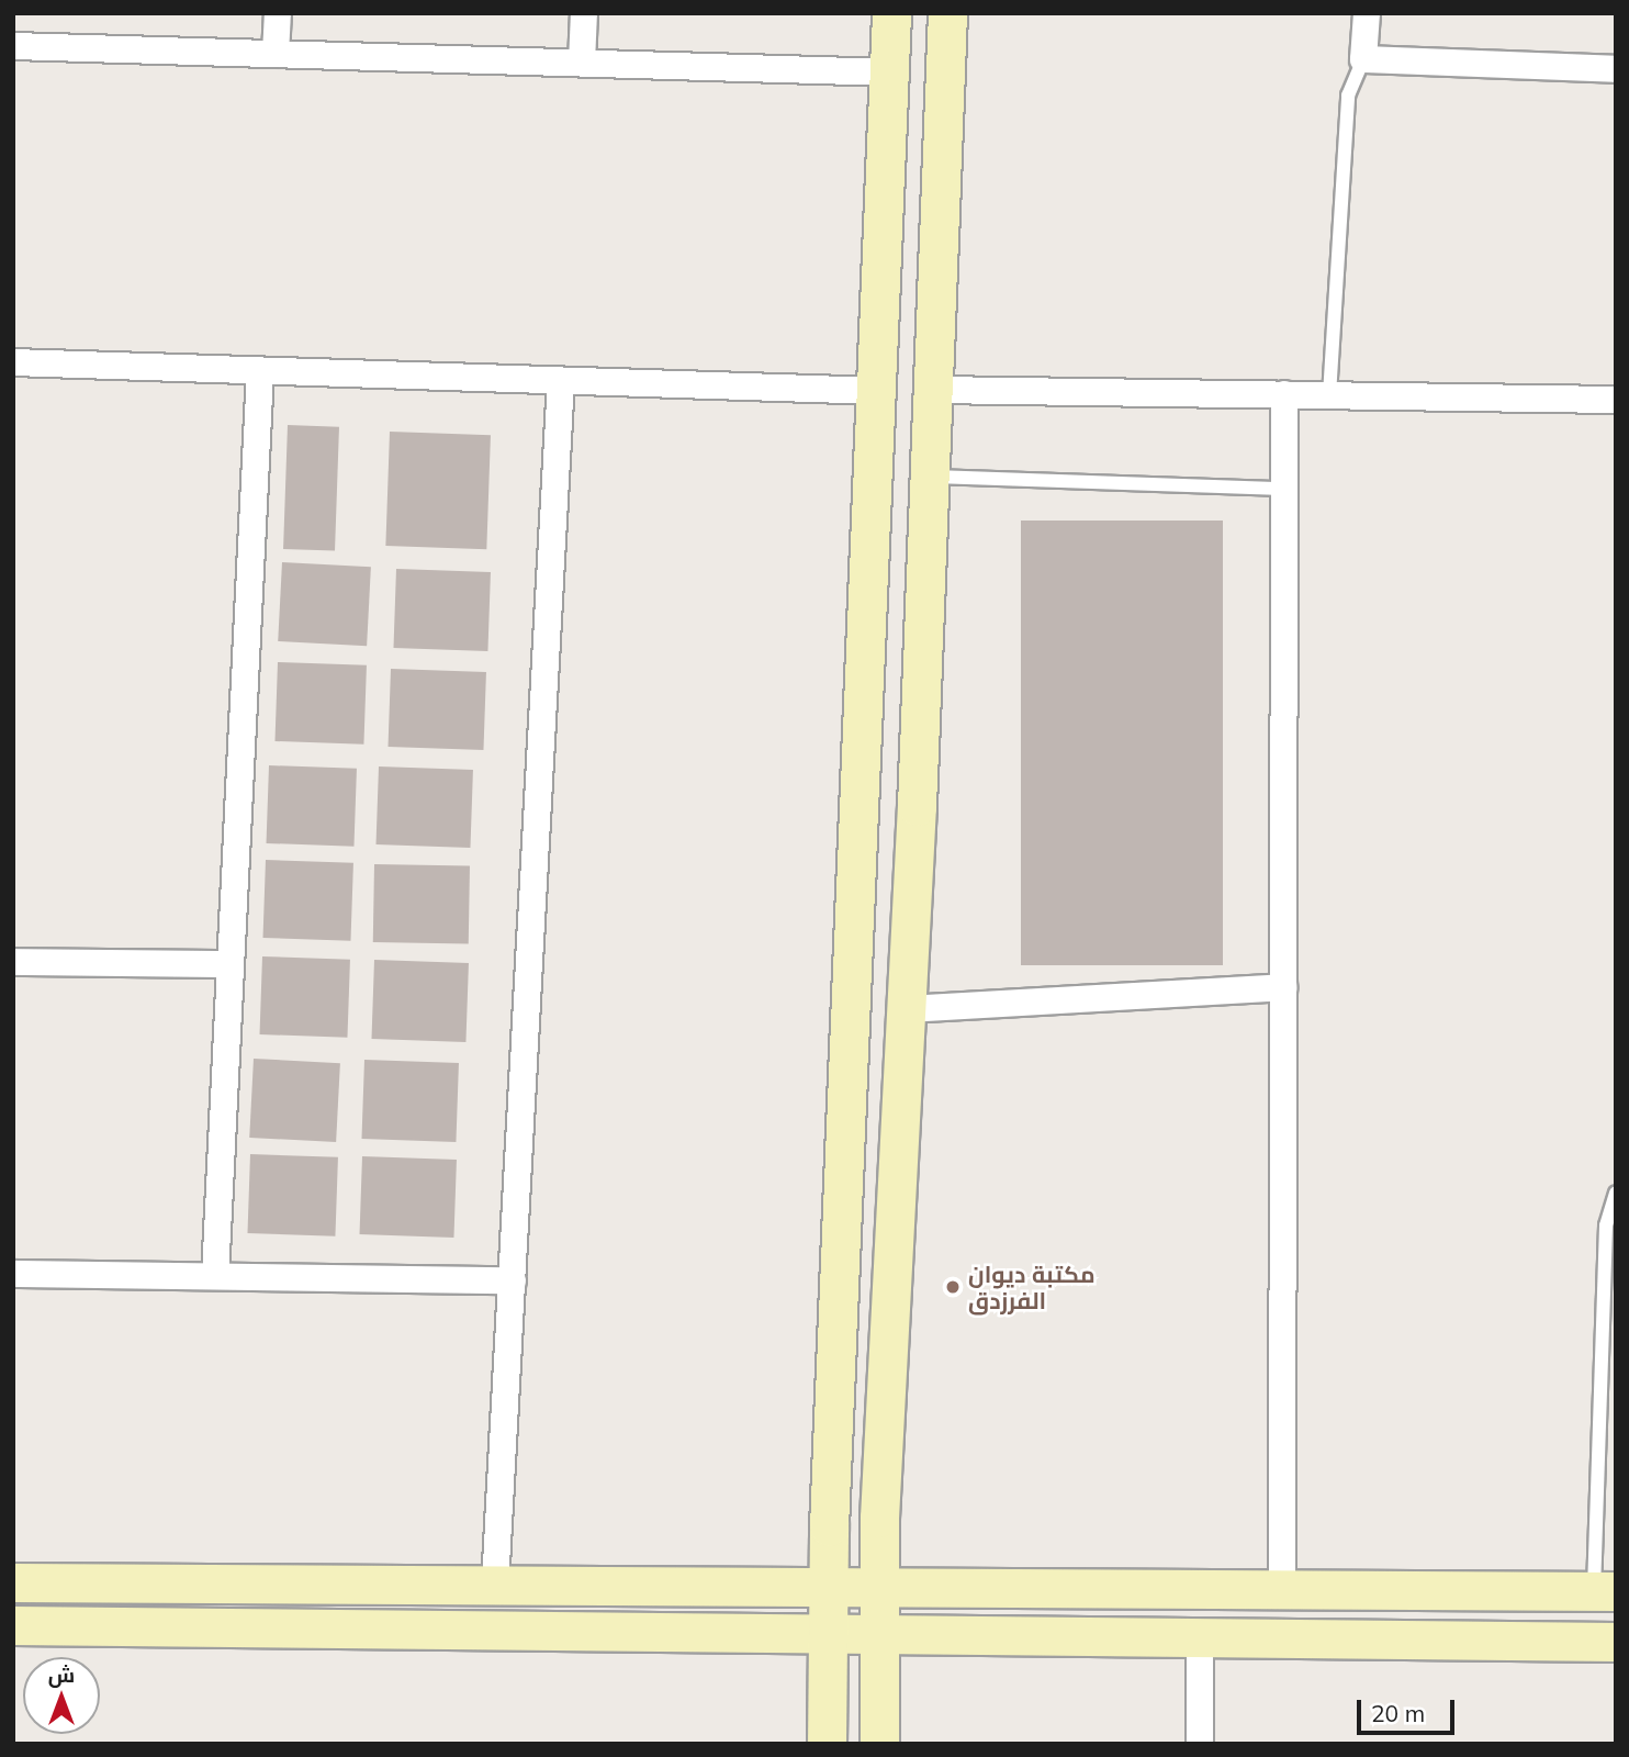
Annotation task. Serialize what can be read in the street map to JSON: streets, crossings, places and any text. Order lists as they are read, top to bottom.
{
  "places": ["مكتبة ديوان الفرزدق"],
  "scale_bar": "20 m",
  "north": "top"
}
